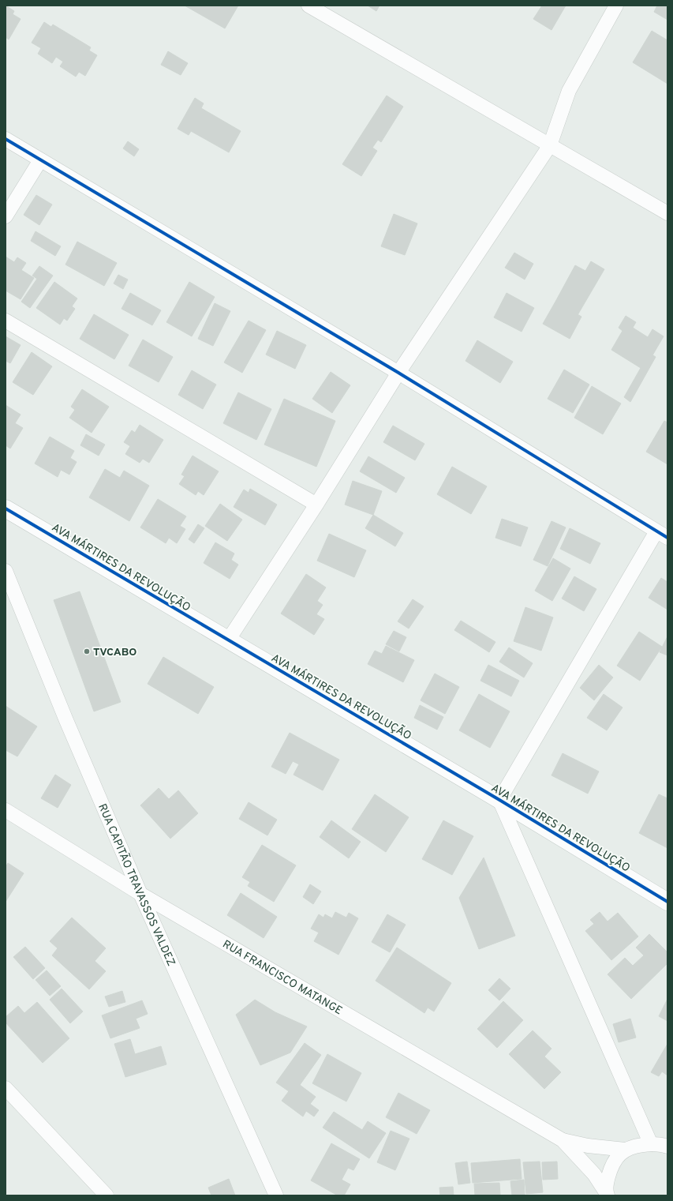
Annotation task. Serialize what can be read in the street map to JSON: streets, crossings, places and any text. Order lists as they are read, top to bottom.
{
  "streets": {
    "street": ["AVA MÁRTIRES DA REVOLUÇÃO", "RUA CAPITÃO TRAVASSOS VALDEZ", "RUA FRANCISCO MATANGE"]
  },
  "crossings": [
    ["RUA CAPITÃO TRAVASSOS VALDEZ", "RUA FRANCISCO MATANGE"]
  ],
  "places": ["TVCABO"]
}
